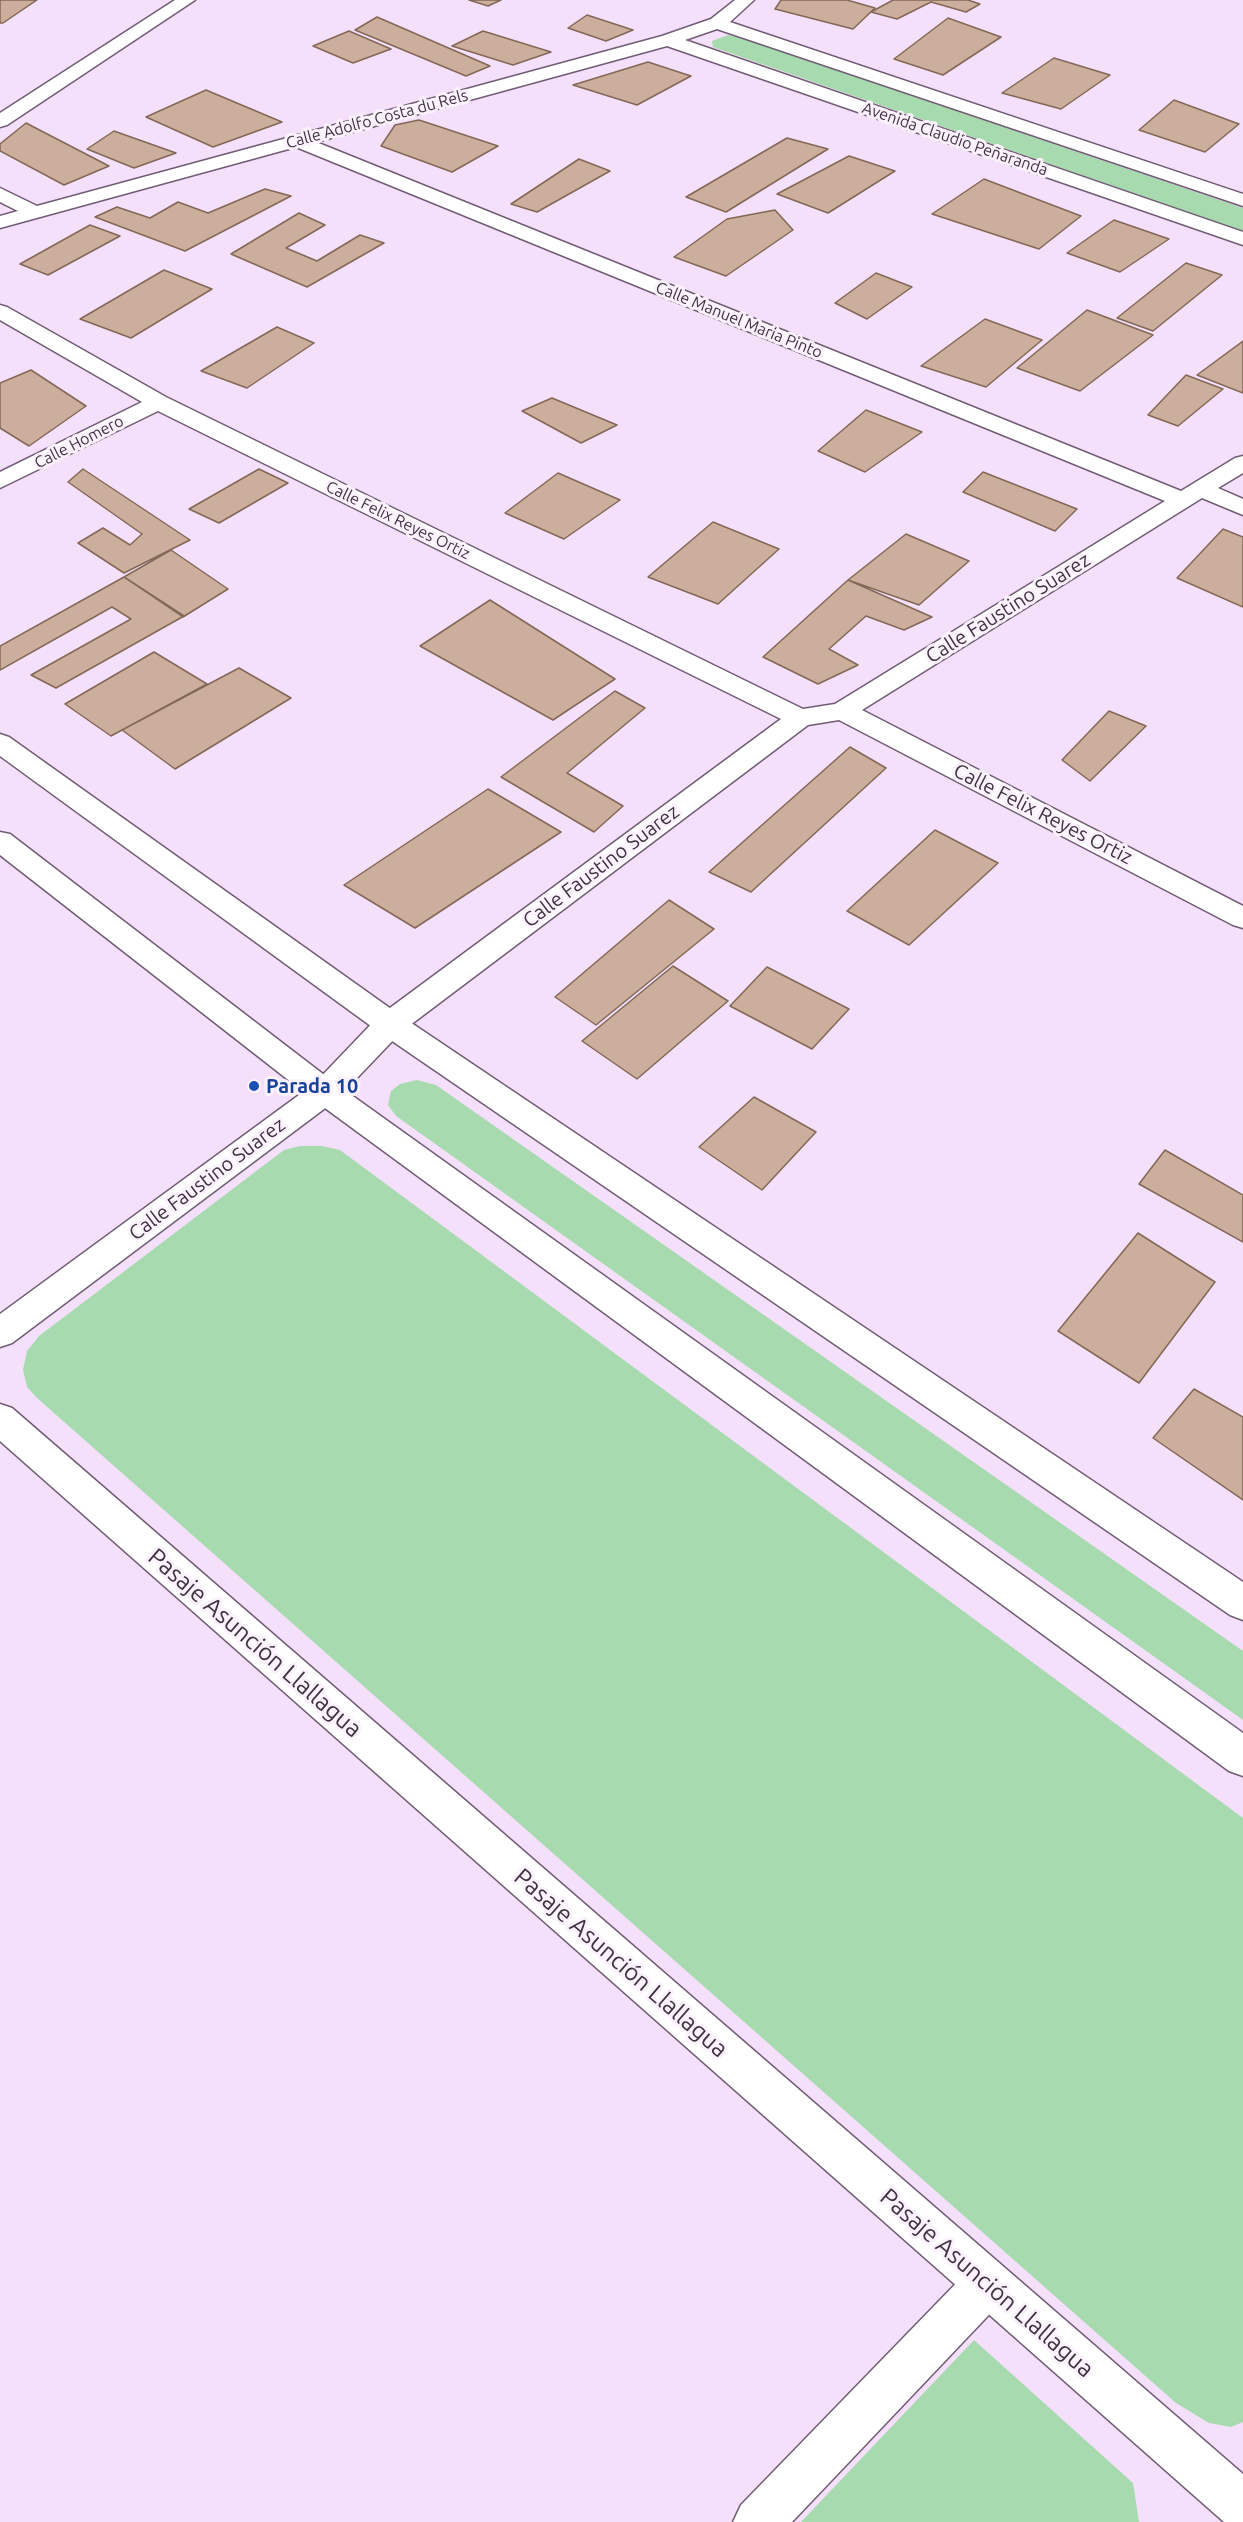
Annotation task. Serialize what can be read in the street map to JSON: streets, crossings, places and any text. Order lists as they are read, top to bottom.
{
  "streets": {
    "street": [
      "Calle Adolfo Costa du Rels",
      "Avenida Claudio Peñaranda",
      "Calle Manuel Maria Pinto",
      "Calle Homero",
      "Calle Felix Reyes Ortiz",
      "Calle Faustino Suarez",
      "Pasaje Asunción Llallagua"
    ]
  },
  "crossings": [
    ["Calle Adolfo Costa du Rels", "Avenida Claudio Peñaranda"],
    ["Calle Adolfo Costa du Rels", "Calle Manuel Maria Pinto"],
    ["Calle Manuel Maria Pinto", "Calle Faustino Suarez"],
    ["Calle Homero", "Calle Felix Reyes Ortiz"],
    ["Calle Felix Reyes Ortiz", "Calle Faustino Suarez"]
  ],
  "places": ["Parada 10"]
}
